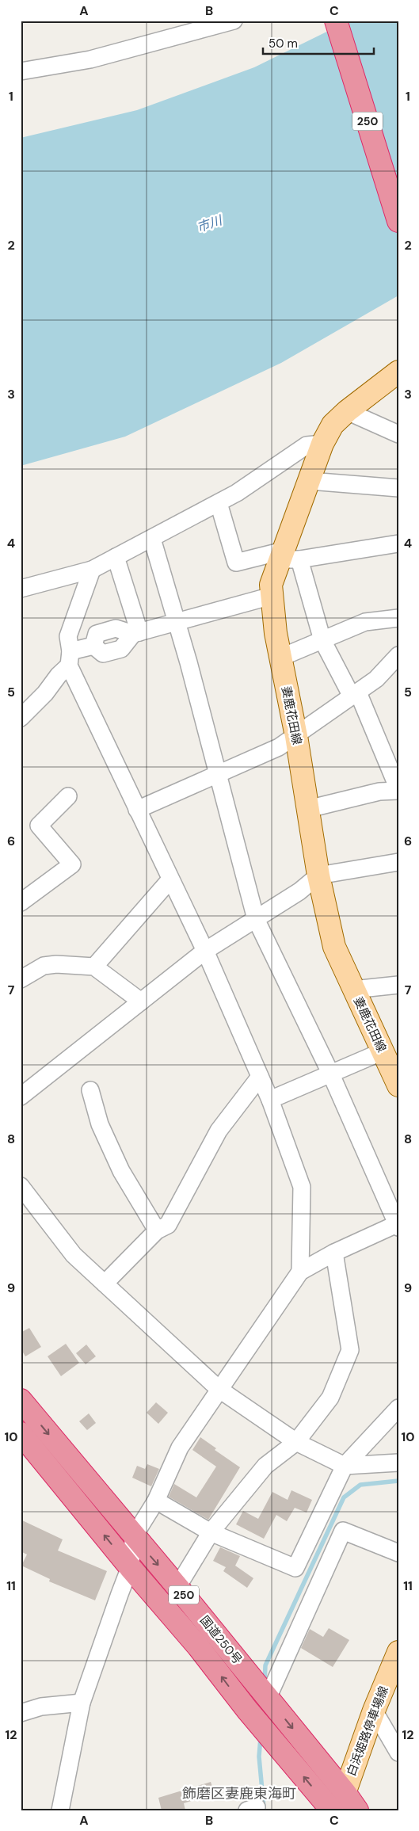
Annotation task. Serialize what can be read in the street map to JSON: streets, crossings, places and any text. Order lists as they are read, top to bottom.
{
  "streets": {
    "highway": ["250", "国道250号"],
    "main road": ["妻鹿花田線", "白浜姫路停車場線"]
  },
  "crossings": [
    ["国道250号", "白浜姫路停車場線"]
  ],
  "districts": ["飾磨区妻鹿東海町"],
  "water": ["市川"],
  "scale_bar": "50 m",
  "grid": {
    "columns": ["A", "B", "C"],
    "rows": [
      "1",
      "2",
      "3",
      "4",
      "5",
      "6",
      "7",
      "8",
      "9",
      "10",
      "11",
      "12"
    ]
  }
}
